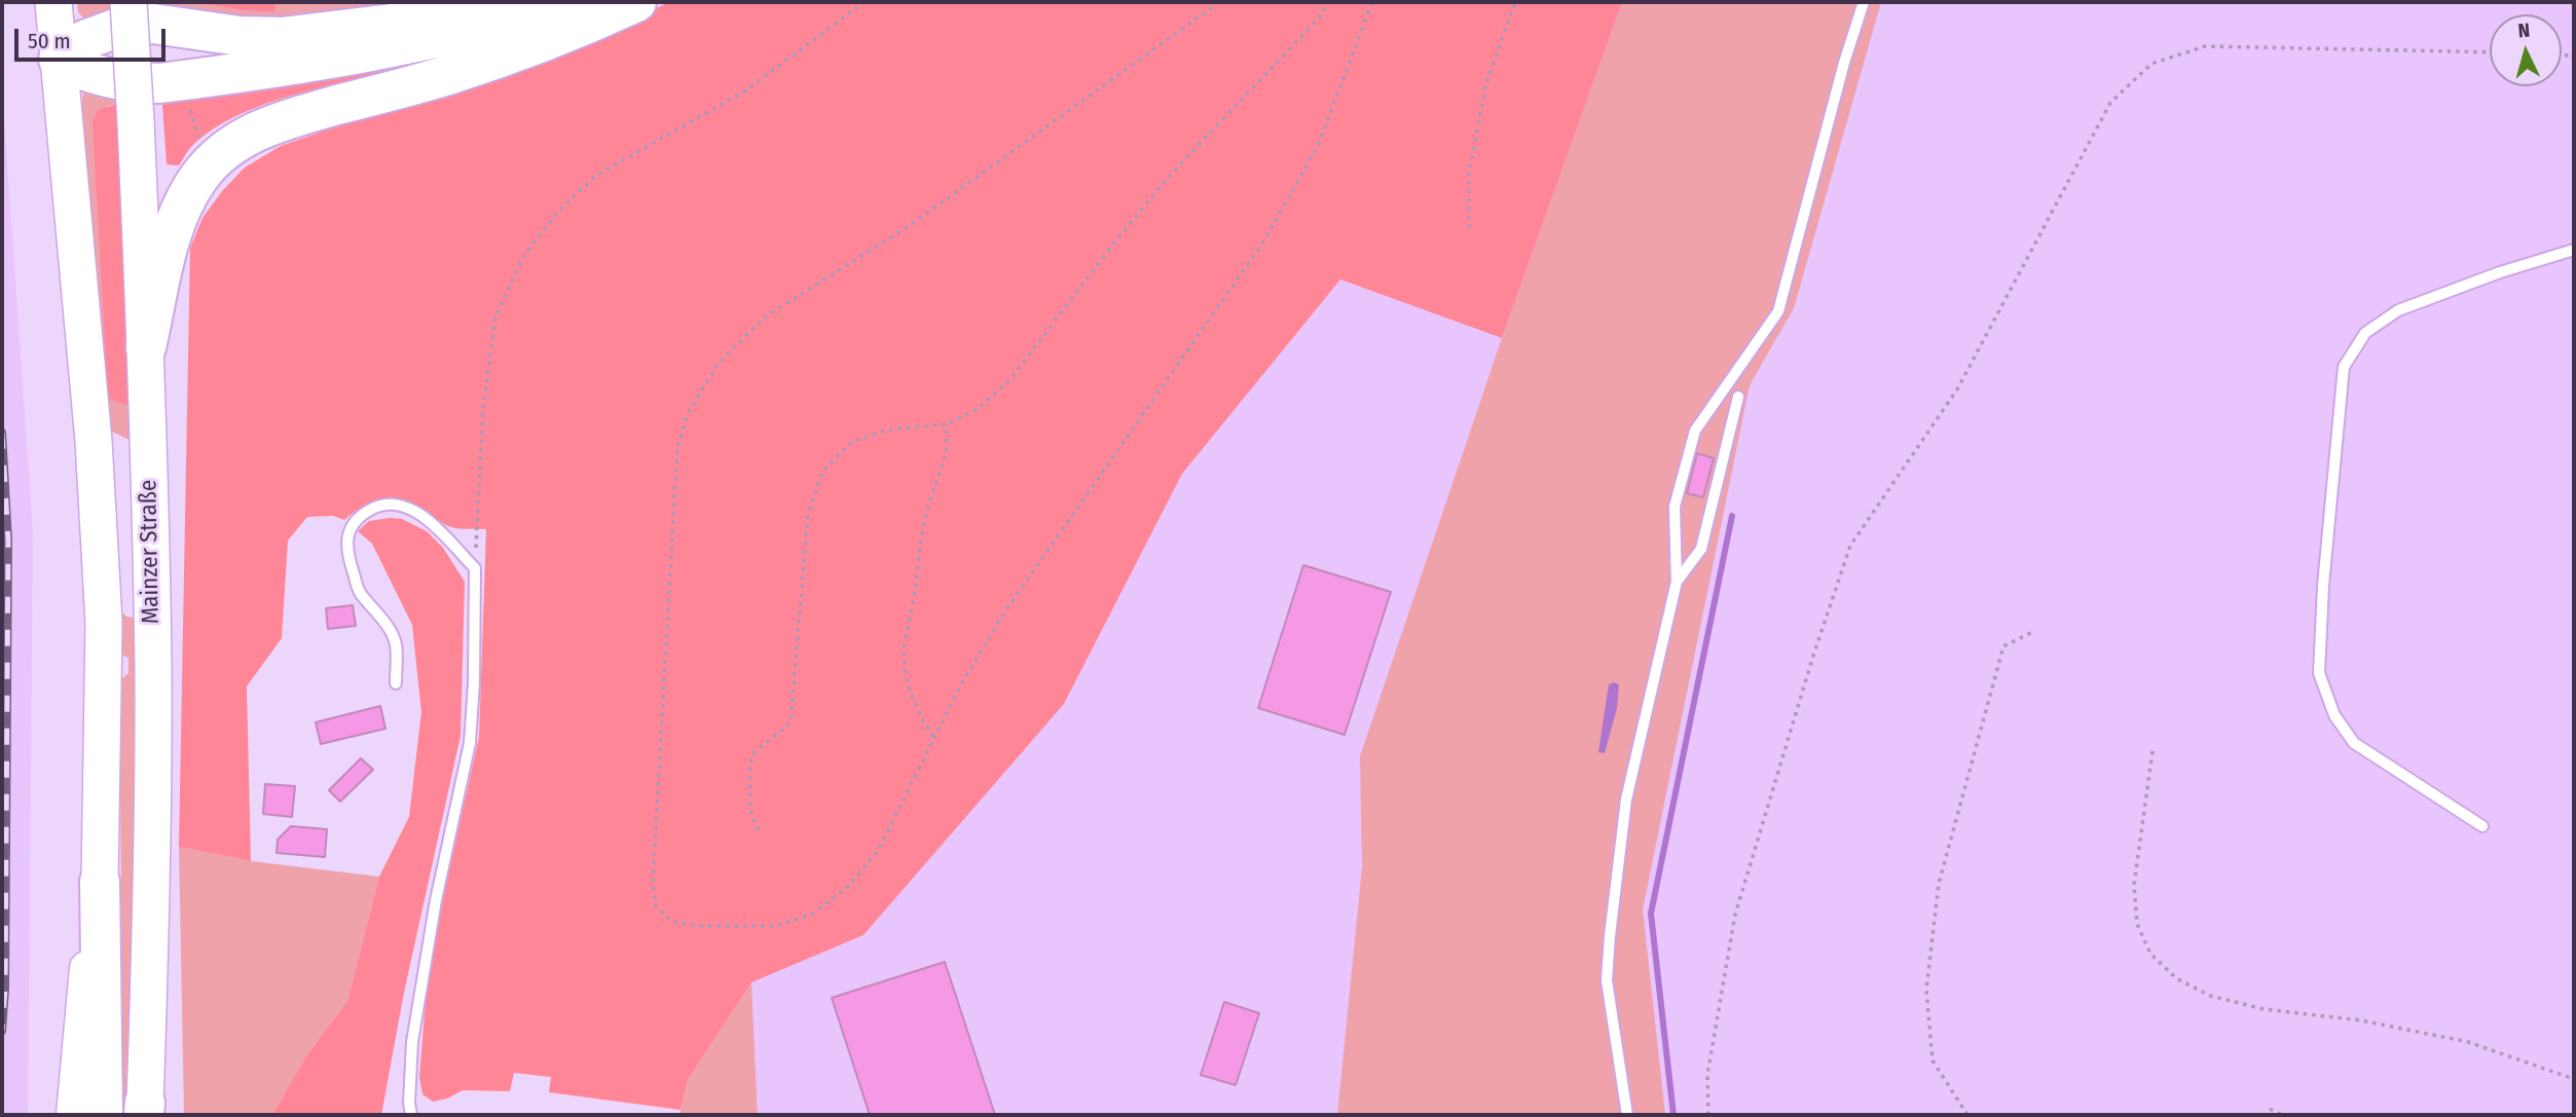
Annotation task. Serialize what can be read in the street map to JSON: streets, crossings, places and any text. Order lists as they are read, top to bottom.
{
  "streets": {
    "main road": ["Mainzer Straße"]
  },
  "scale_bar": "50 m",
  "north": "top"
}
